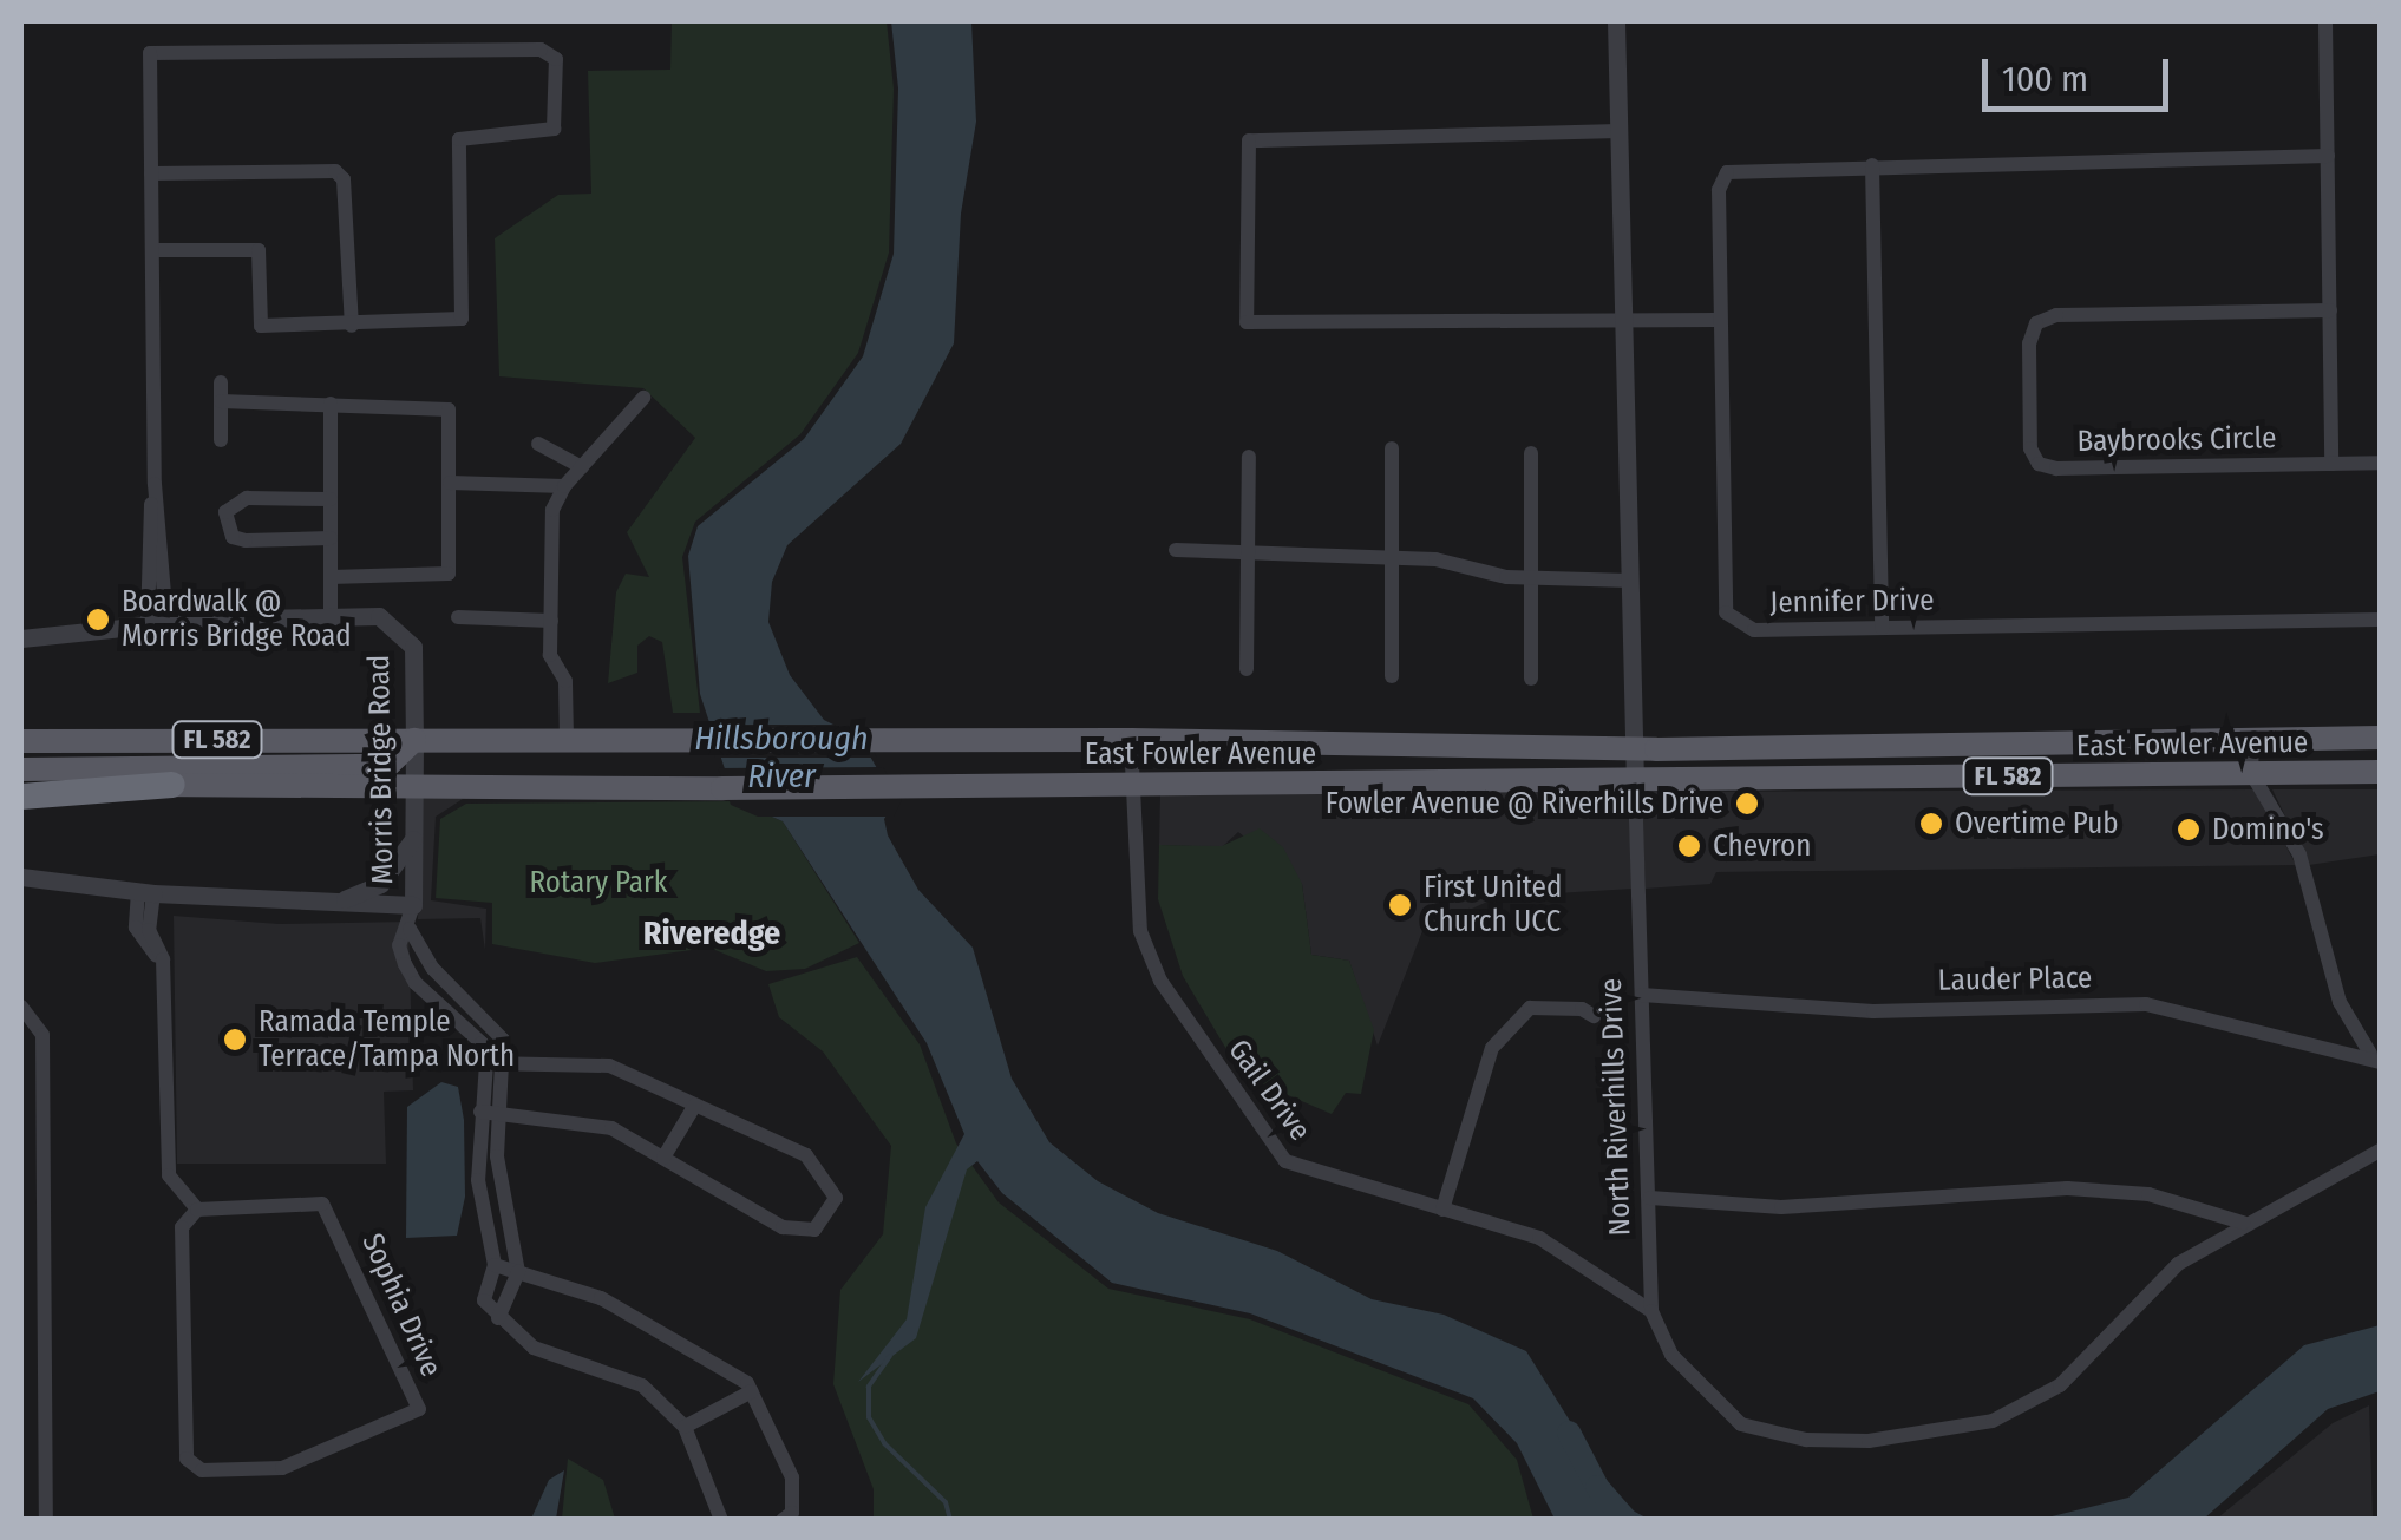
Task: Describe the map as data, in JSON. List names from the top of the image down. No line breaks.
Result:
{"streets":{"main road":["FL 582","East Fowler Avenue"],"street":["Baybrooks Circle","Jennifer Drive","Morris Bridge Road","Lauder Place","Gail Drive","North Riverhills Drive","Sophia Drive"]},"crossings":[["East Fowler Avenue","Morris Bridge Road"],["East Fowler Avenue","Gail Drive"],["East Fowler Avenue","North Riverhills Drive"],["Lauder Place","North Riverhills Drive"],["Gail Drive","North Riverhills Drive"]],"districts":["Riveredge"],"water":["Hillsborough River"],"parks":["Rotary Park"],"places":["Boardwalk @ Morris Bridge Road","Fowler Avenue @ Riverhills Drive","Overtime Pub","Domino's","Chevron","First United Church UCC","Ramada Temple Terrace/Tampa North"],"scale_bar":"100 m"}
